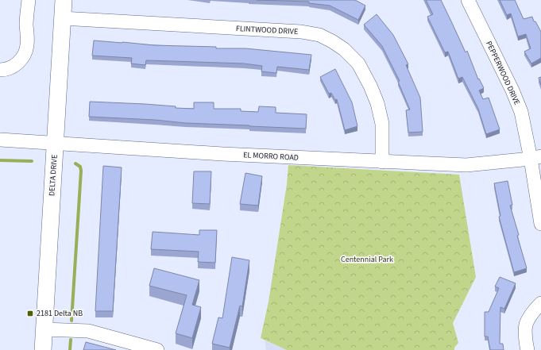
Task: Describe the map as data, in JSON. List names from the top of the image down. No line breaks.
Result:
{"streets":{"main road":["DELTA DRIVE"],"street":["FLINTWOOD DRIVE","PEPPERWOOD DRIVE","EL MORRO ROAD"]},"crossings":[["FLINTWOOD DRIVE","EL MORRO ROAD"],["FLINTWOOD DRIVE","DELTA DRIVE"],["PEPPERWOOD DRIVE","EL MORRO ROAD"],["EL MORRO ROAD","DELTA DRIVE"]],"parks":["Centennial Park"],"places":{"transit":["2181 Delta NB"]}}
